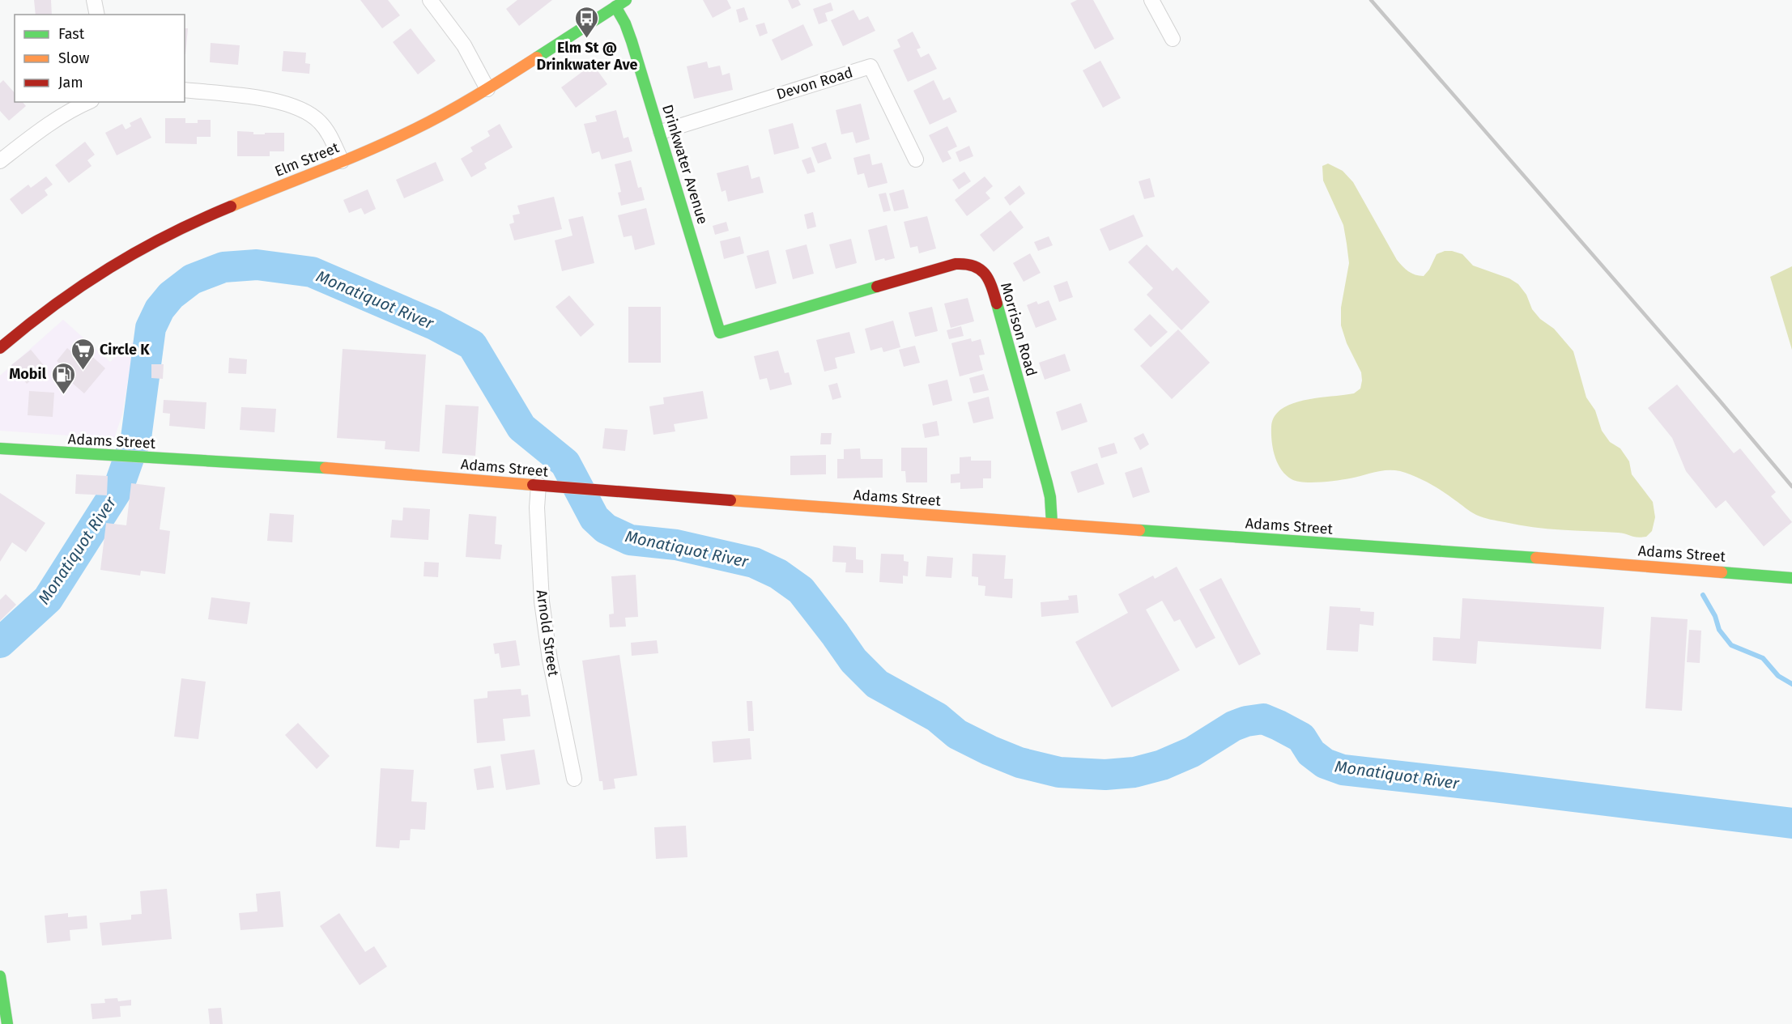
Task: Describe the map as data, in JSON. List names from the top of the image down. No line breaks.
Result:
{"streets":{"street":["Devon Road","Elm Street","Drinkwater Avenue","Morrison Road","Adams Street","Arnold Street"]},"crossings":[["Devon Road","Drinkwater Avenue"],["Elm Street","Drinkwater Avenue"],["Drinkwater Avenue","Morrison Road"],["Morrison Road","Adams Street"],["Adams Street","Arnold Street"]],"water":["Monatiquot River"],"places":{"bus stop":["Elm St @ Drinkwater Ave"],"supermarket":["Circle K"],"fuel station":["Mobil"]},"legend":["Fast","Slow","Jam"]}
